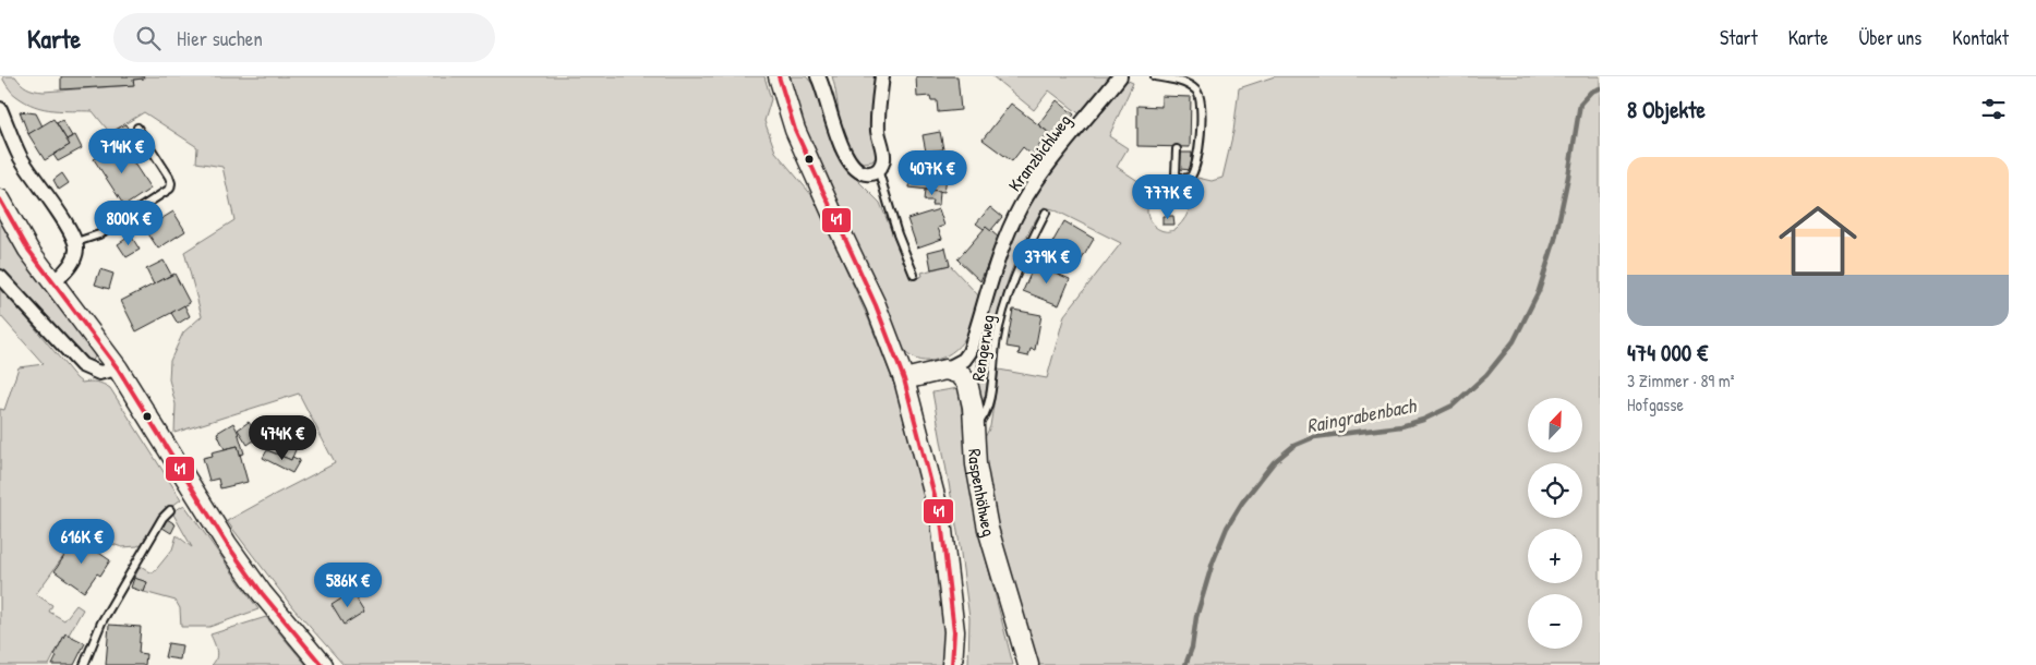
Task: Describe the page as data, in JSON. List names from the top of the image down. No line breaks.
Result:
{"streets":{"main road":["Raspenhöhweg"],"street":["Kranzbichlweg"],"lane":["Rengerweg"]},"crossings":[["Rengerweg","Raspenhöhweg"]],"water":["Raingrabenbach"],"lines":["transit line 41"],"north":"top right","page":{"header":"Karte","search":"Hier suchen","nav":["Start","Karte","Über uns","Kontakt"],"heading":"8 Objekte","price":["714K €","407K €","777K €","800K €","379K €","474K €","616K €","586K €"],"list":[{"name":"474 000 €","note":"3 Zimmer · 89 m² · Hofgasse"}],"map_buttons":["+","−"]}}
